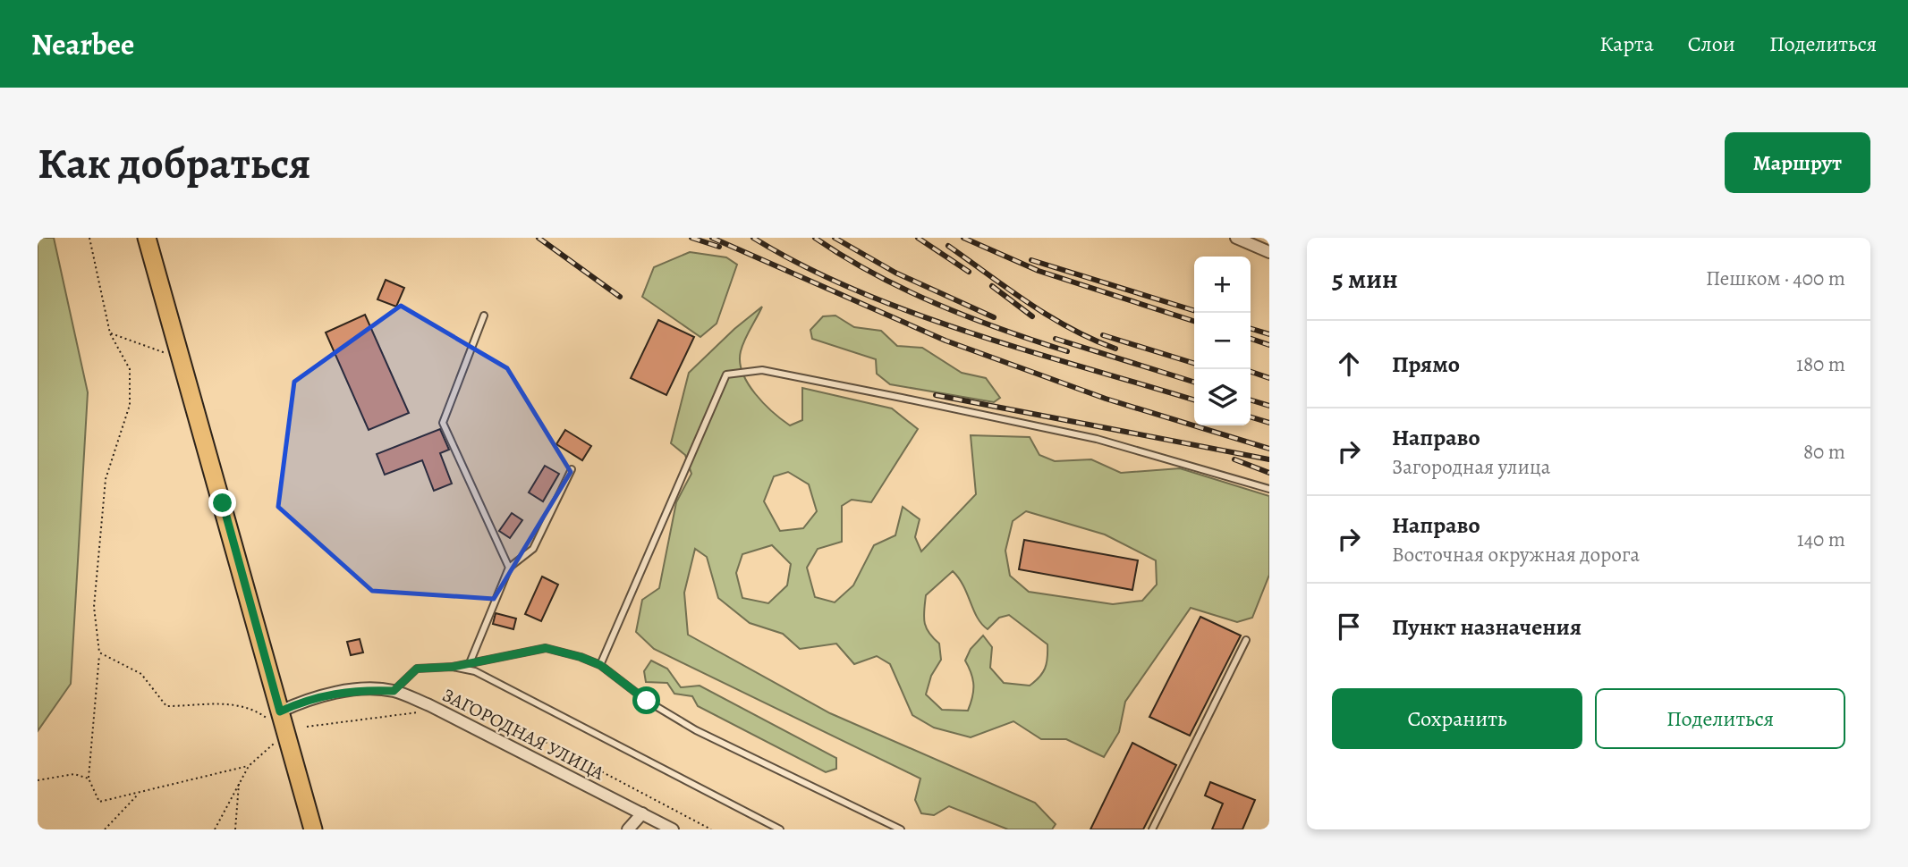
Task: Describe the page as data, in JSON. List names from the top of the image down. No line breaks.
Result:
{"streets":{"street":["ЗАГОРОДНАЯ УЛИЦА"]},"page":{"header":"Nearbee","nav":["Карта","Слои","Поделиться"],"buttons":["Маршрут",["Сохранить","Поделиться"]],"title":"Как добраться","heading":["5 мин","Пешком · 400 m"],"map_buttons":["+","−"],"list":[["Прямо","180 m"],["Направо","Загородная улица","80 m"],["Направо","Восточная окружная дорога","140 m"],"Пункт назначения"]}}
